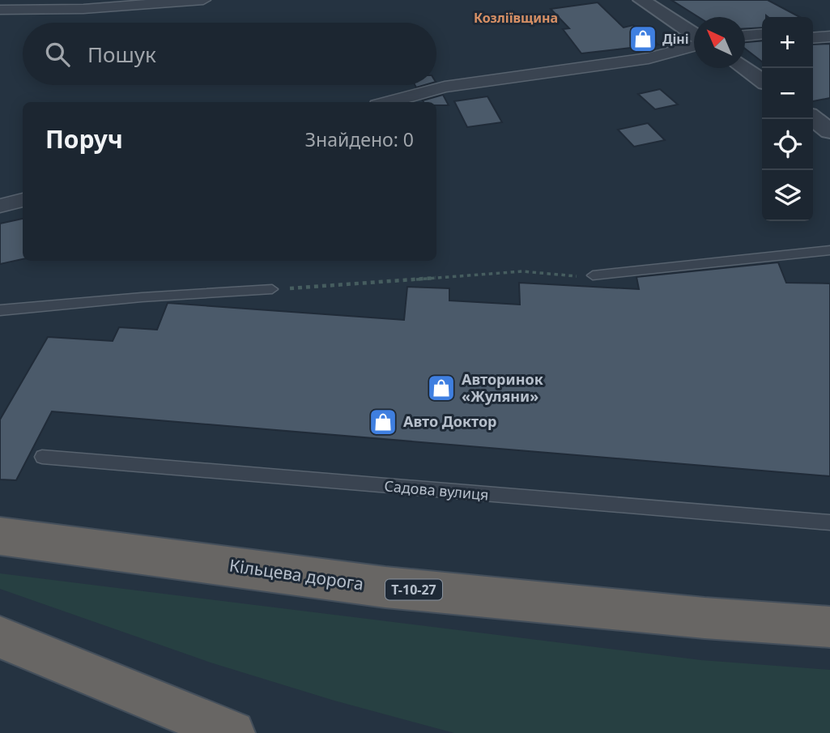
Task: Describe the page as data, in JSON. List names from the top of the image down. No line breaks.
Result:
{"streets":{"highway":["Кільцева дорога","Т-10-27"],"lane":["Садова вулиця"]},"districts":["Козліївщина"],"places":{"shop":["Діні","Авторинок «Жуляни»","Авто Доктор"]},"north":"top left","page":{"map_buttons":["+","−"],"search":"Пошук","heading":["Поруч","Знайдено: 0"]}}
